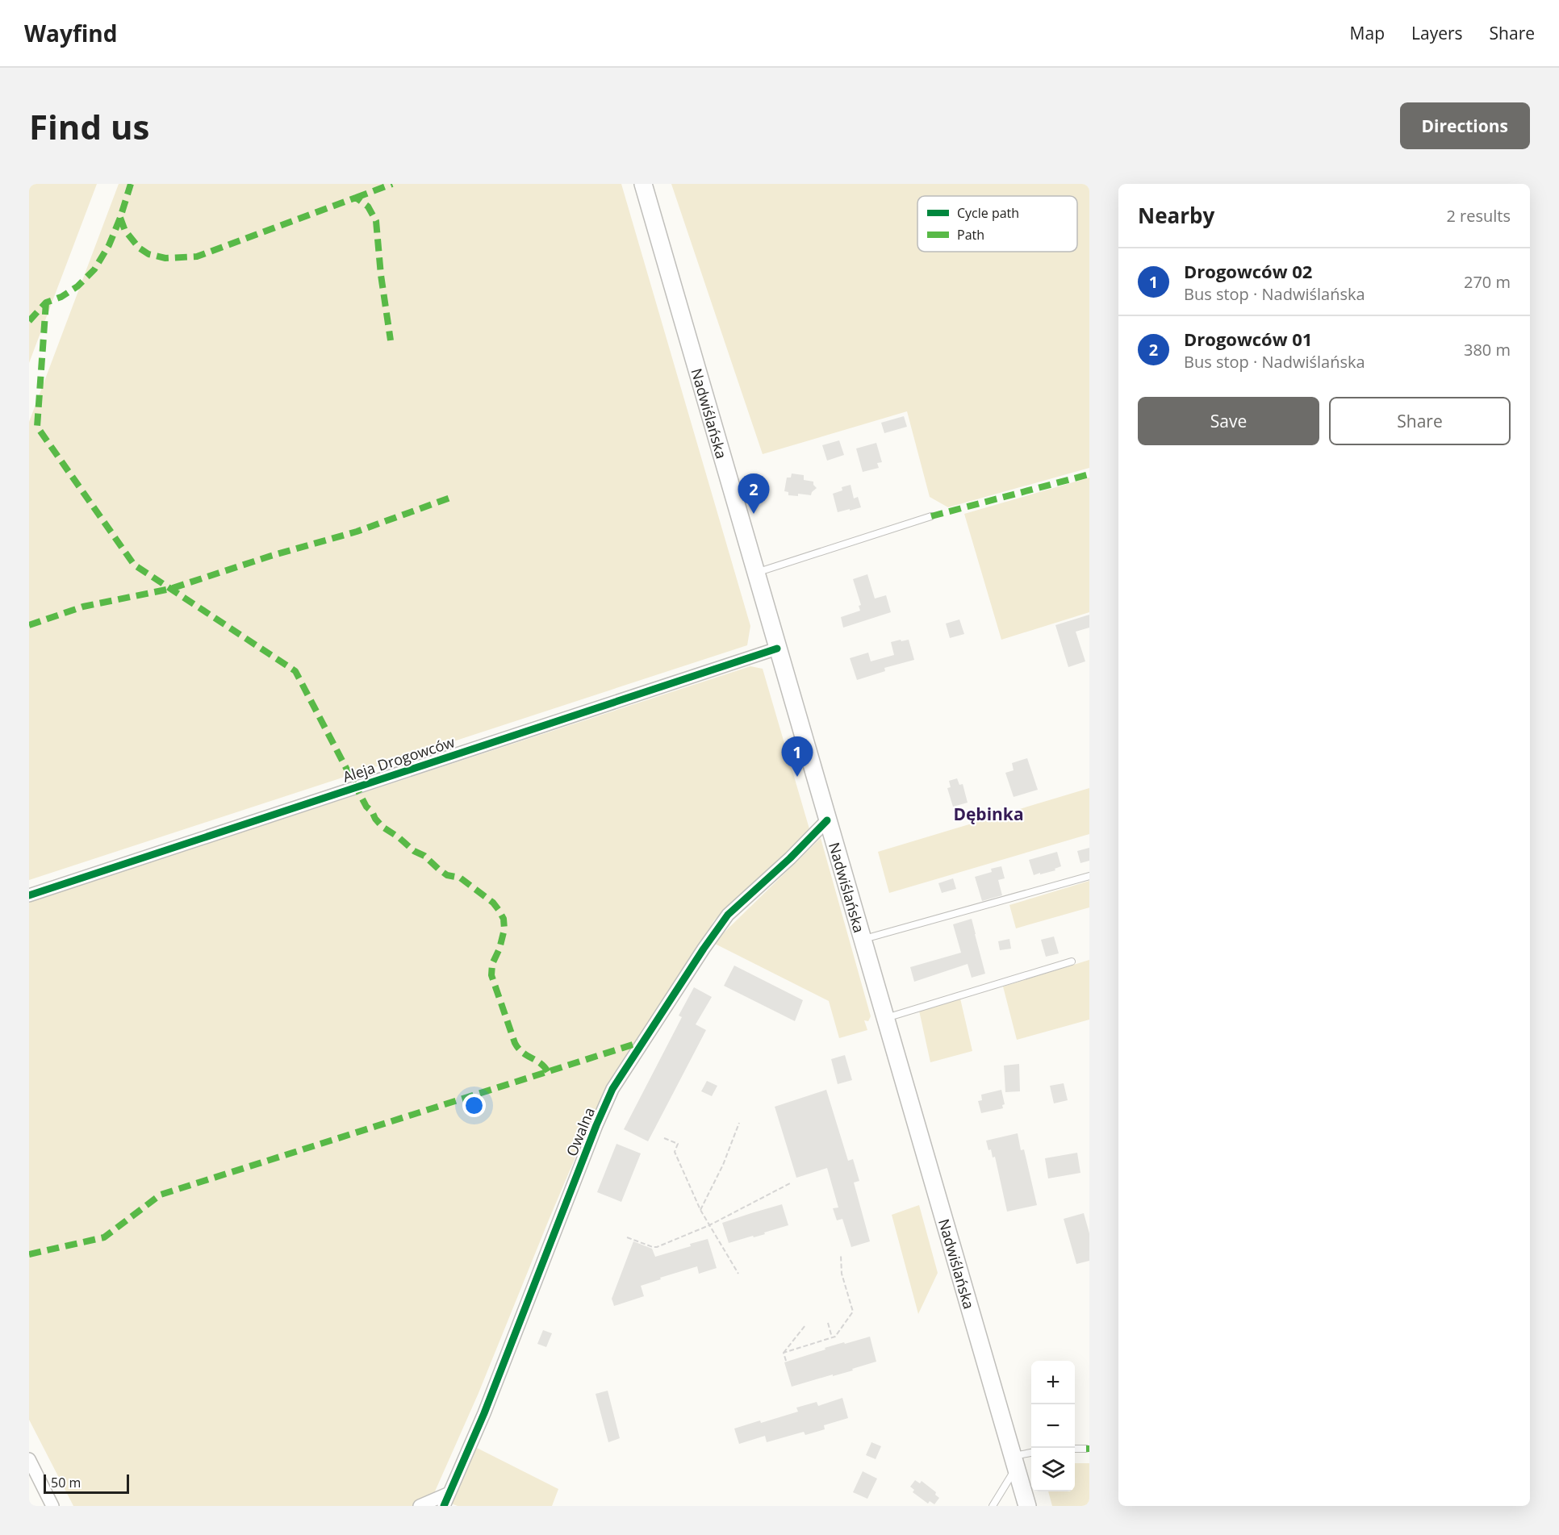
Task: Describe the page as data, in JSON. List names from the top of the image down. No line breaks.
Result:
{"streets":{"main road":["Nadwiślańska"],"street":["Aleja Drogowców","Owalna"]},"crossings":[["Nadwiślańska","Aleja Drogowców"],["Nadwiślańska","Owalna"]],"districts":["Dębinka"],"legend":["Cycle path","Path"],"scale_bar":"50 m","page":{"header":"Wayfind","nav":["Map","Layers","Share"],"buttons":["Directions",["Save","Share"]],"title":"Find us","heading":["Nearby","2 results"],"list":[{"mark":"1","name":"Drogowców 02","note":"Bus stop · Nadwiślańska","value":"270 m"},{"mark":"2","name":"Drogowców 01","note":"Bus stop · Nadwiślańska","value":"380 m"}],"pins":["2","1"],"map_buttons":["+","−"],"scale":"50 m"}}
